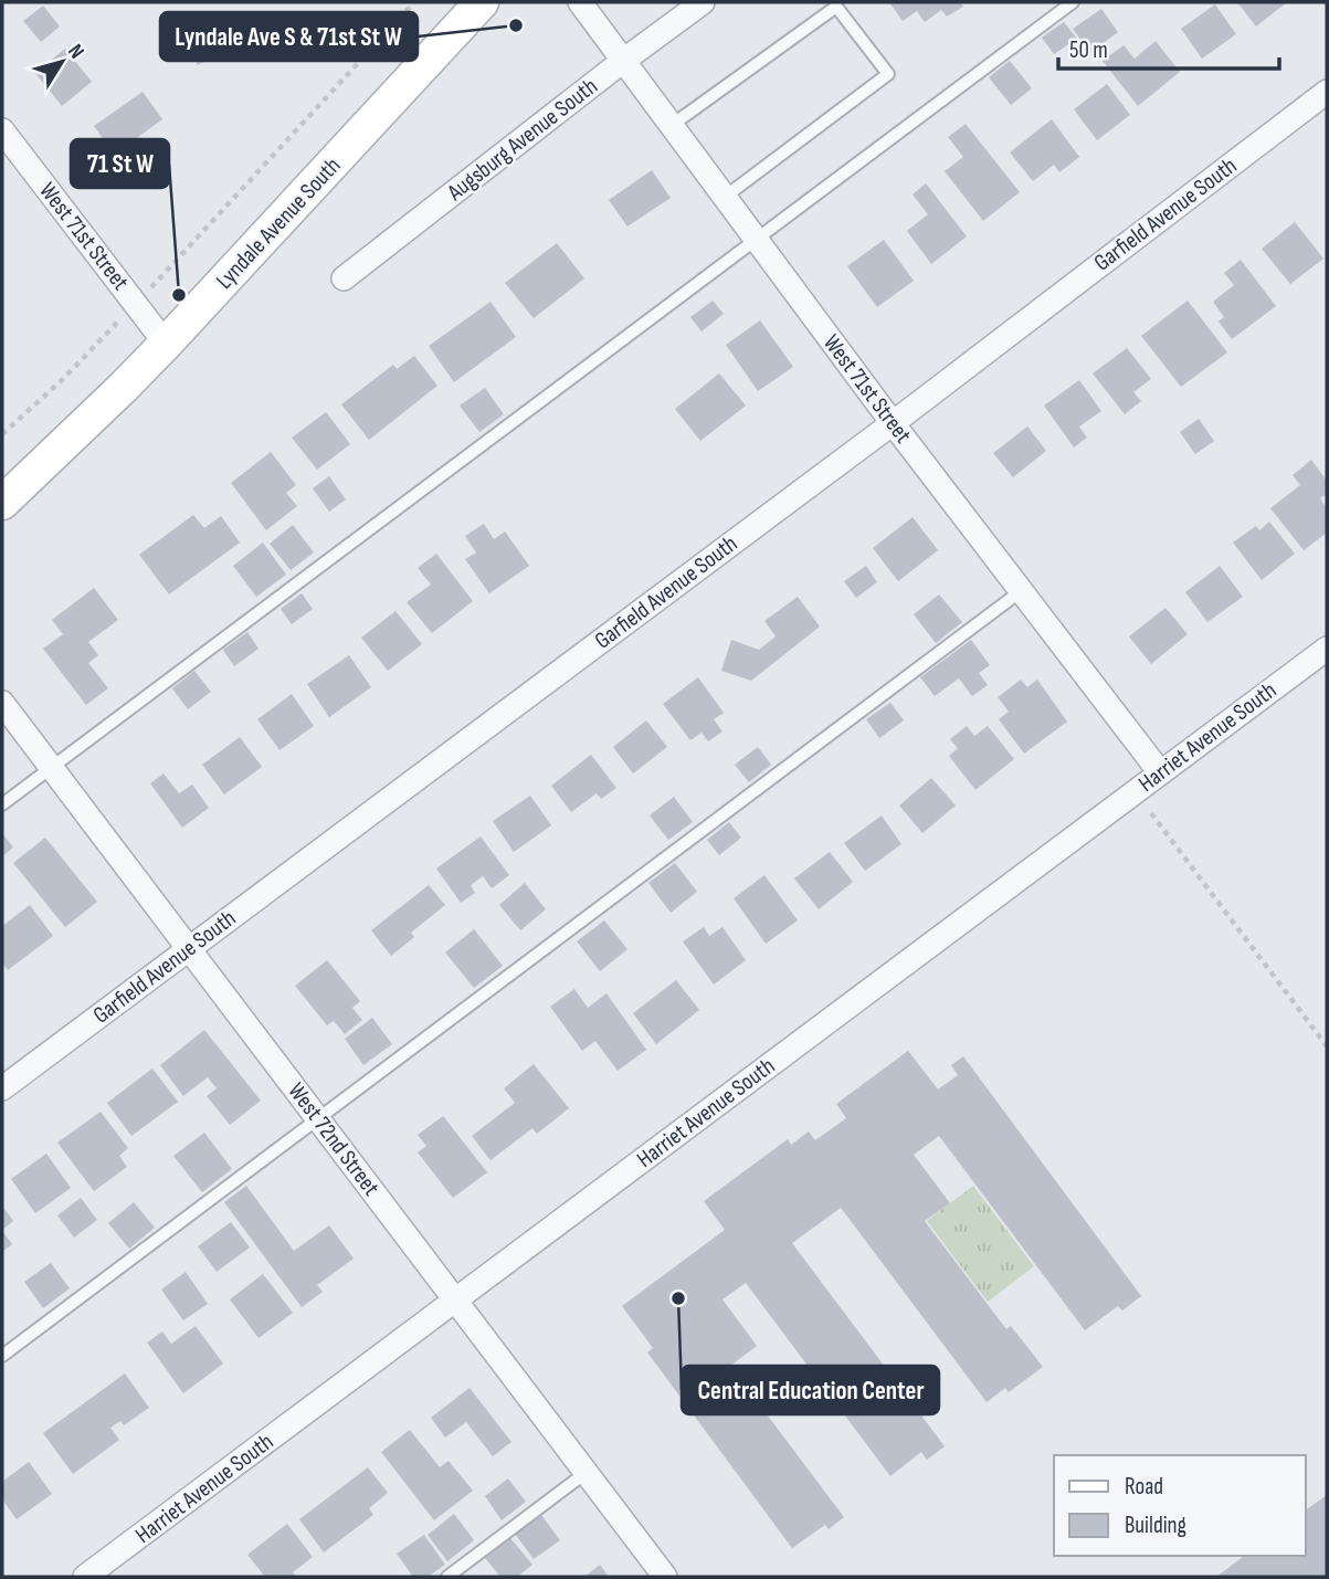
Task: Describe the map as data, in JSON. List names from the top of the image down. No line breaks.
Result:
{"streets":{"main road":["Lyndale Avenue South"],"street":["Augsburg Avenue South","Garfield Avenue South","West 71st Street","Harriet Avenue South","West 72nd Street"]},"crossings":[["Augsburg Avenue South","West 71st Street"],["Garfield Avenue South","West 71st Street"],["Garfield Avenue South","West 72nd Street"],["Lyndale Avenue South","West 71st Street"],["West 71st Street","Harriet Avenue South"],["Harriet Avenue South","West 72nd Street"]],"places":["Lyndale Ave S & 71st St W","71 St W","Central Education Center"],"legend":["Road","Building"],"scale_bar":"50 m","north":"top right"}
